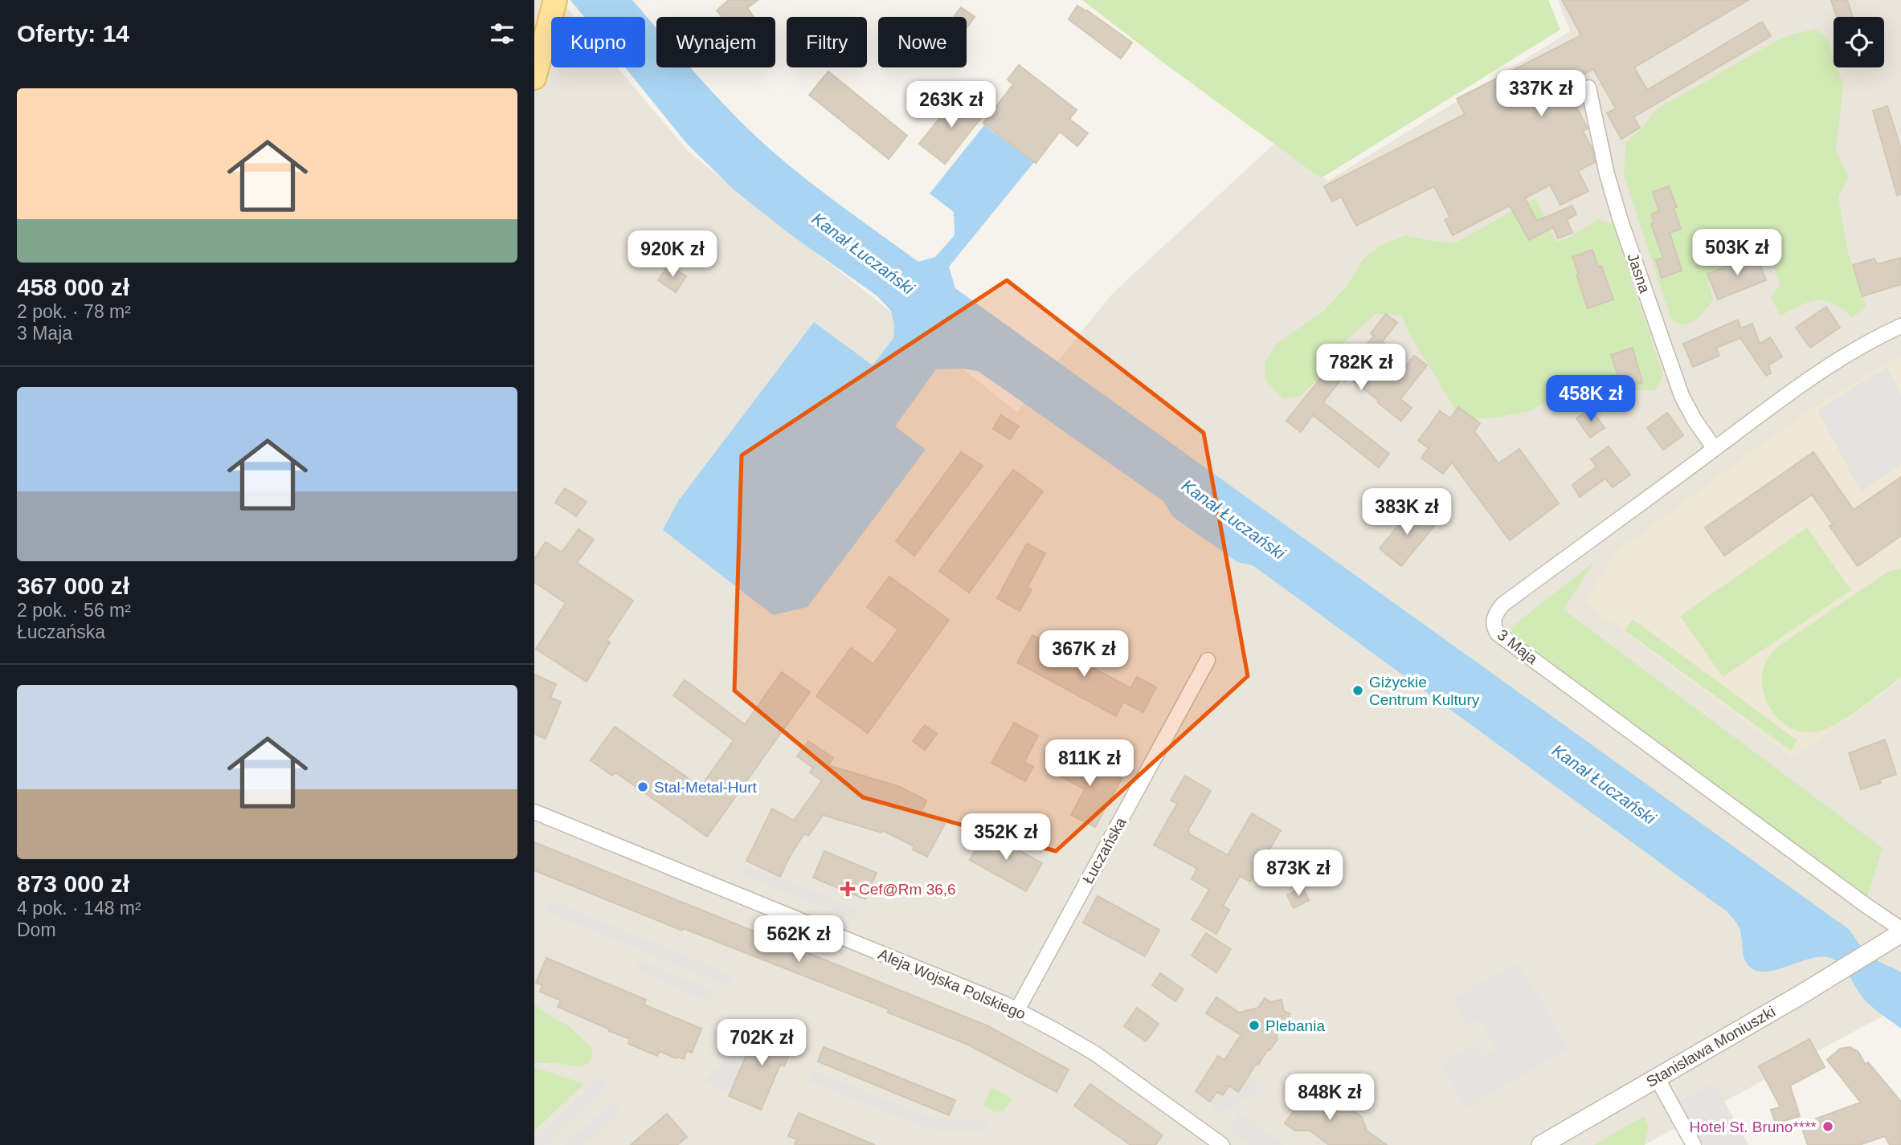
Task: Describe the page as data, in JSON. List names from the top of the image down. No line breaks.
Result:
{"streets":{"street":["Jasna","3 Maja","Łuczańska","Aleja Wojska Polskiego","Stanisława Moniuszki"]},"crossings":[["Jasna","3 Maja"],["3 Maja","Stanisława Moniuszki"],["Łuczańska","Aleja Wojska Polskiego"]],"water":["Kanał Łuczański"],"places":{"other":["Giżyckie Centrum Kultury","Stal-Metal-Hurt","Plebania","Hotel St. Bruno****"],"health":["Cef@Rm 36,6"]},"page":{"heading":"Oferty: 14","chip":["Kupno","Wynajem","Filtry","Nowe"],"list":[{"name":"458 000 zł","note":"2 pok. · 78 m² · 3 Maja"},{"name":"367 000 zł","note":"2 pok. · 56 m² · Łuczańska"},{"name":"873 000 zł","note":"4 pok. · 148 m² · Dom"}],"price":["337K zł","263K zł","503K zł","920K zł","782K zł","458K zł","383K zł","367K zł","811K zł","352K zł","873K zł","562K zł","702K zł","848K zł"]}}
